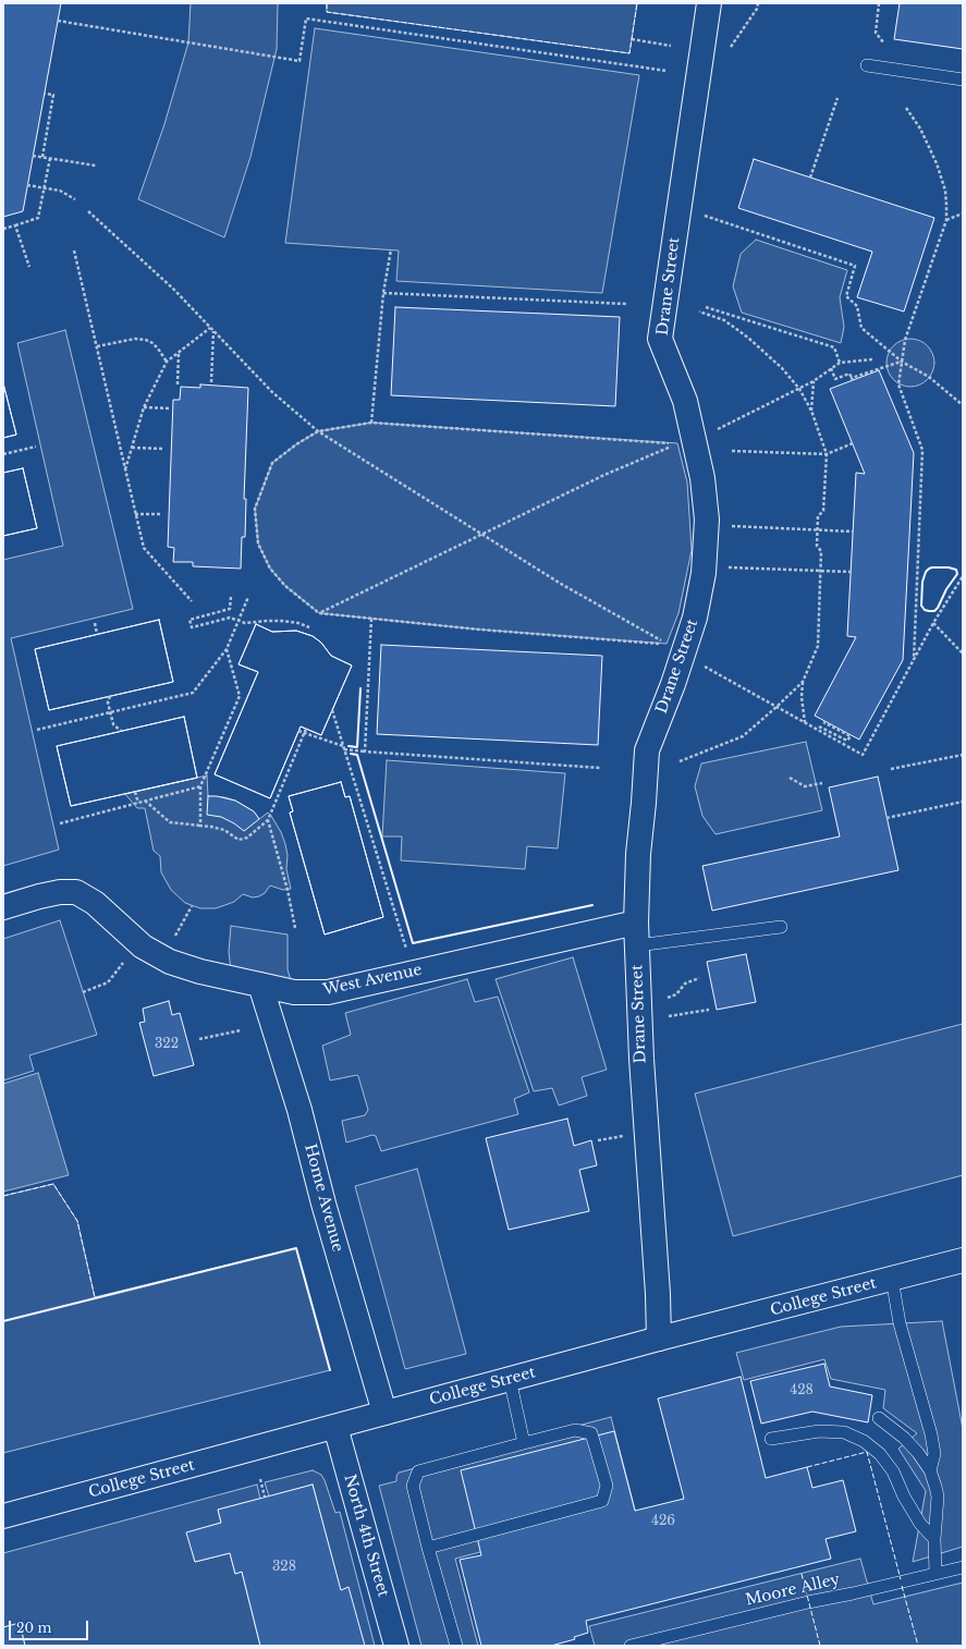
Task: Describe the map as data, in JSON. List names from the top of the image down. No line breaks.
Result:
{"streets":{"street":["Drane Street","West Avenue","Home Avenue","College Street","North 4th Street"],"lane":["Moore Alley"]},"crossings":[["Drane Street","West Avenue"],["Drane Street","College Street"],["West Avenue","Home Avenue"],["Home Avenue","College Street"],["College Street","North 4th Street"]],"house_numbers":["322","428","426","328"],"scale_bar":"20 m"}
